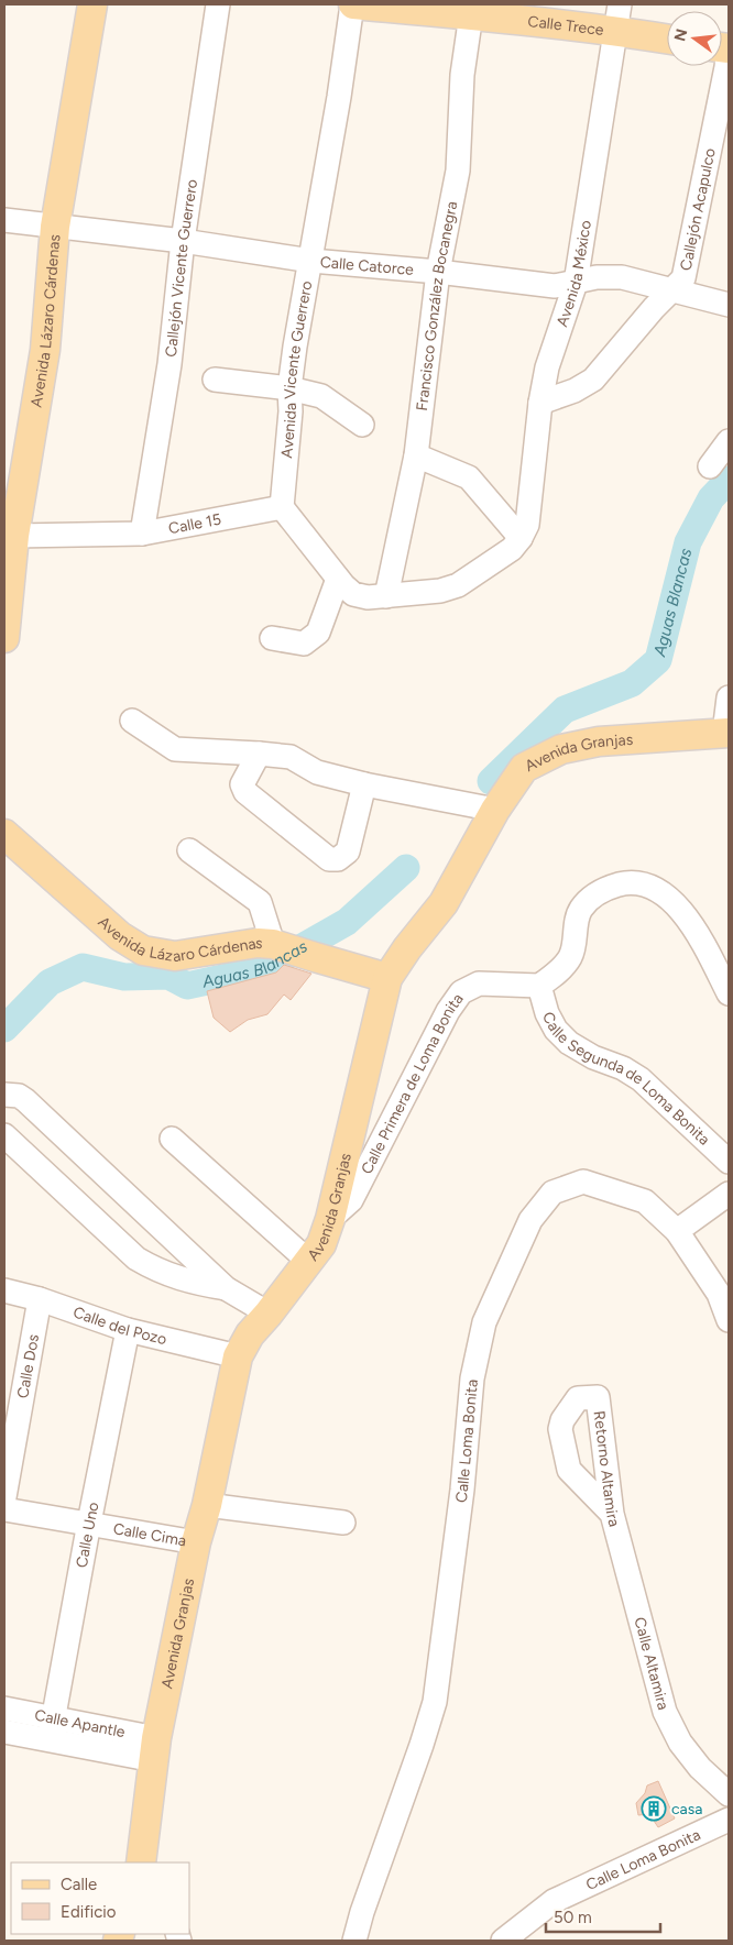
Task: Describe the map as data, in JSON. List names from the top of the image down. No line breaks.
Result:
{"streets":{"main road":["Calle Trece","Avenida Lázaro Cárdenas","Avenida Granjas"],"street":["Callejón Acapulco","Calle Catorce","Callejón Vicente Guerrero","Avenida México","Francisco González Bocanegra","Avenida Vicente Guerrero","Calle 15","Calle Segunda de Loma Bonita","Calle Primera de Loma Bonita","Calle del Pozo","Calle Dos","Calle Loma Bonita","Calle Cima","Calle Uno","Calle Altamira","Calle Apantle"]},"crossings":[["Calle Trece","Avenida México"],["Calle Trece","Francisco González Bocanegra"],["Calle Trece","Avenida Vicente Guerrero"],["Callejón Acapulco","Calle Catorce"],["Callejón Acapulco","Avenida México"],["Calle Catorce","Callejón Vicente Guerrero"],["Calle Catorce","Avenida México"],["Calle Catorce","Francisco González Bocanegra"],["Calle Catorce","Avenida Lázaro Cárdenas"],["Calle Catorce","Avenida Vicente Guerrero"],["Callejón Vicente Guerrero","Calle 15"],["Avenida Lázaro Cárdenas","Calle 15"],["Avenida Lázaro Cárdenas","Avenida Granjas"],["Avenida Vicente Guerrero","Calle 15"],["Avenida Granjas","Calle Primera de Loma Bonita"],["Avenida Granjas","Calle del Pozo"],["Avenida Granjas","Calle Cima"],["Avenida Granjas","Calle Apantle"],["Calle Segunda de Loma Bonita","Calle Primera de Loma Bonita"],["Calle del Pozo","Calle Dos"],["Calle del Pozo","Calle Uno"],["Calle Cima","Calle Uno"],["Calle Uno","Calle Apantle"]],"water":["Aguas Blancas"],"places":{"building":["casa"]},"legend":["Calle","Edificio"],"scale_bar":"50 m","north":"left"}
